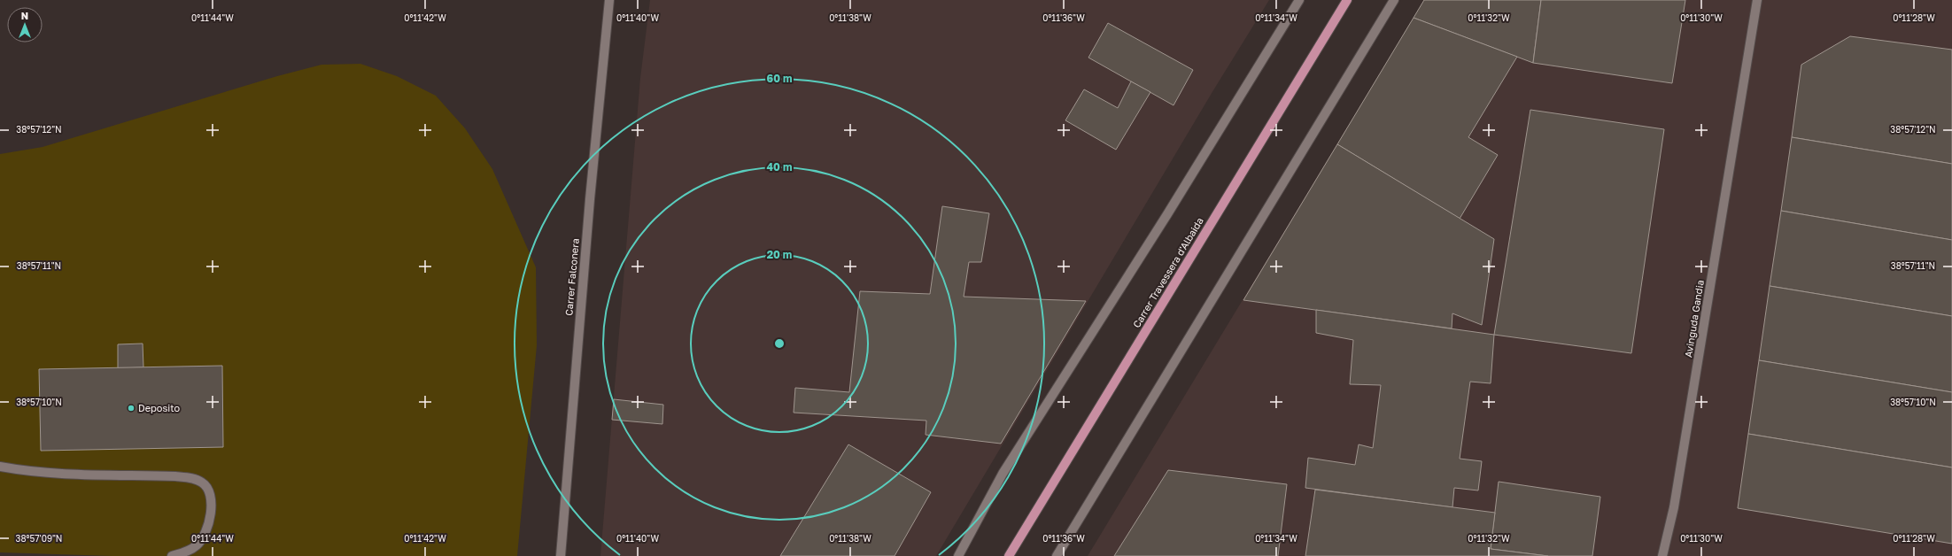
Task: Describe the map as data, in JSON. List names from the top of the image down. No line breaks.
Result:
{"streets":{"main road":["Carrer Travessera d'Albaida"],"street":["Carrer Falconera","Avinguda Gandia"]},"places":["Deposito"],"north":"top","coordinates":["0°11'44\"W","0°11'42\"W","0°11'40\"W","0°11'38\"W","0°11'36\"W","0°11'34\"W","0°11'32\"W","0°11'30\"W","0°11'28\"W","38°57'12\"N","38°57'11\"N","38°57'10\"N","38°57'09\"N"],"rings":["60 m","40 m","20 m"]}
